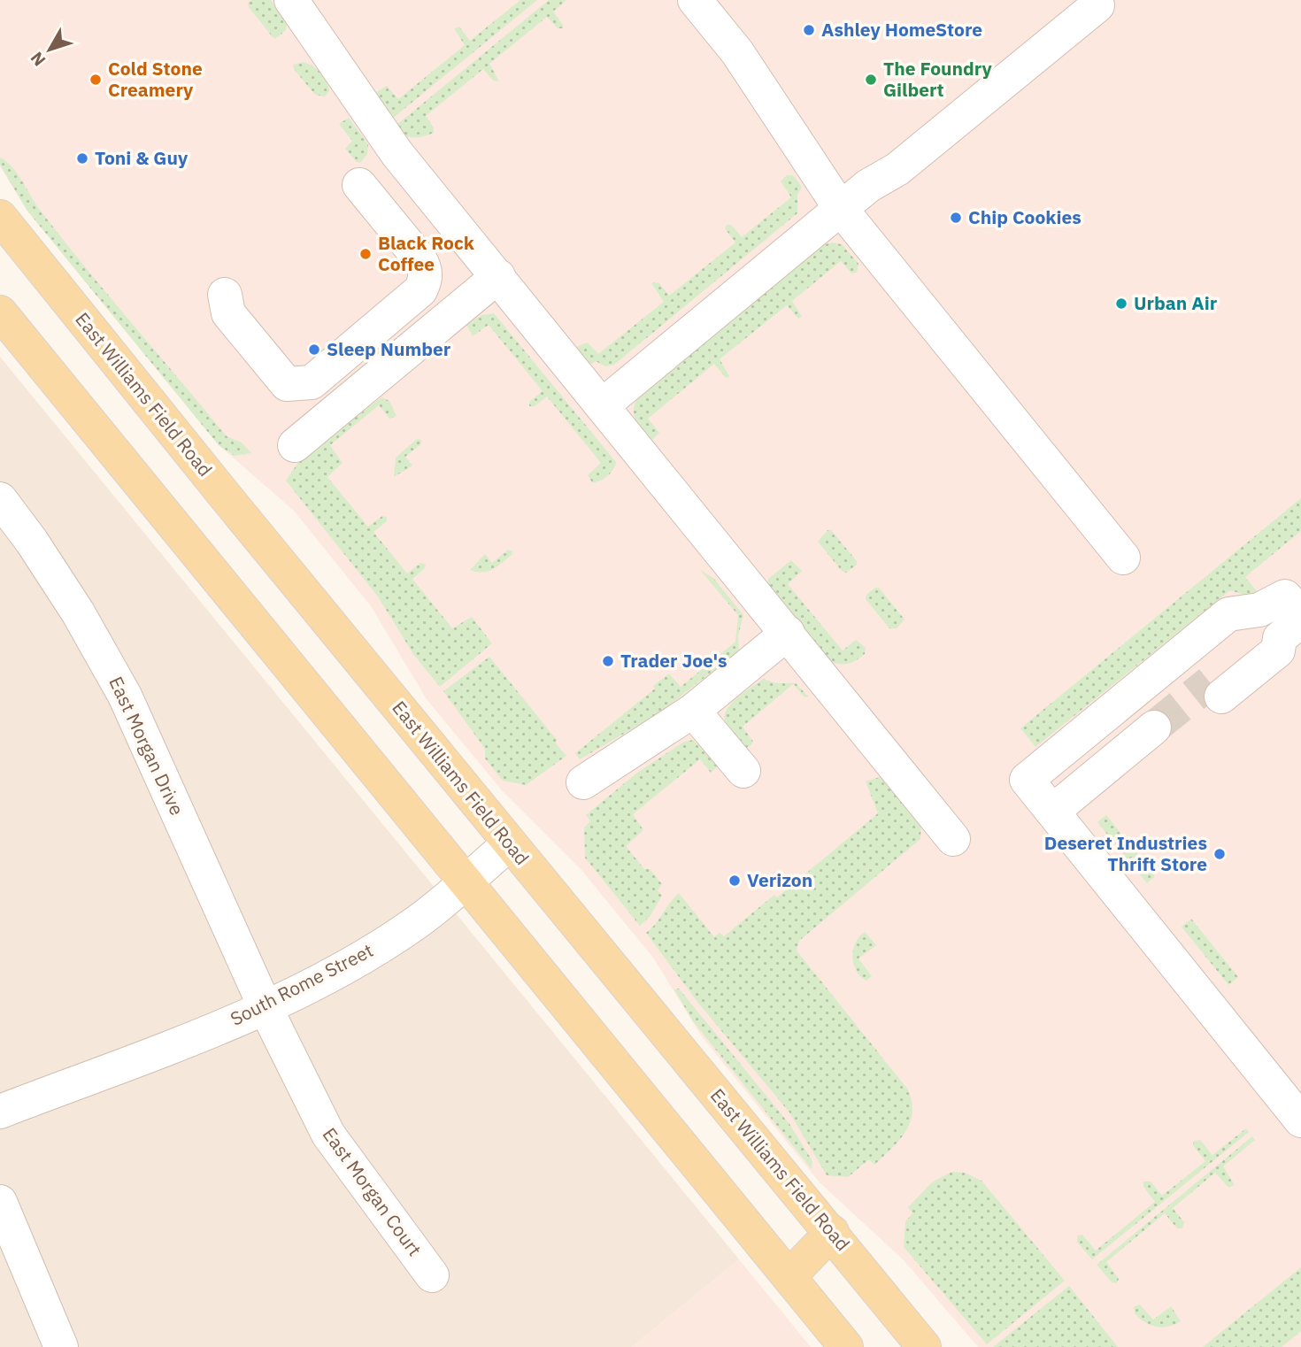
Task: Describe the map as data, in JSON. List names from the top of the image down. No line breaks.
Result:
{"streets":{"main road":["East Williams Field Road"],"street":["East Morgan Drive","South Rome Street","East Morgan Court"]},"crossings":[["East Williams Field Road","South Rome Street"],["East Morgan Drive","South Rome Street"],["East Morgan Drive","East Morgan Court"],["South Rome Street","East Morgan Court"]],"places":["Ashley HomeStore","Cold Stone Creamery","The Foundry Gilbert","Toni & Guy","Chip Cookies","Black Rock Coffee","Urban Air","Sleep Number","Trader Joe's","Deseret Industries Thrift Store","Verizon"],"north":"bottom left"}
